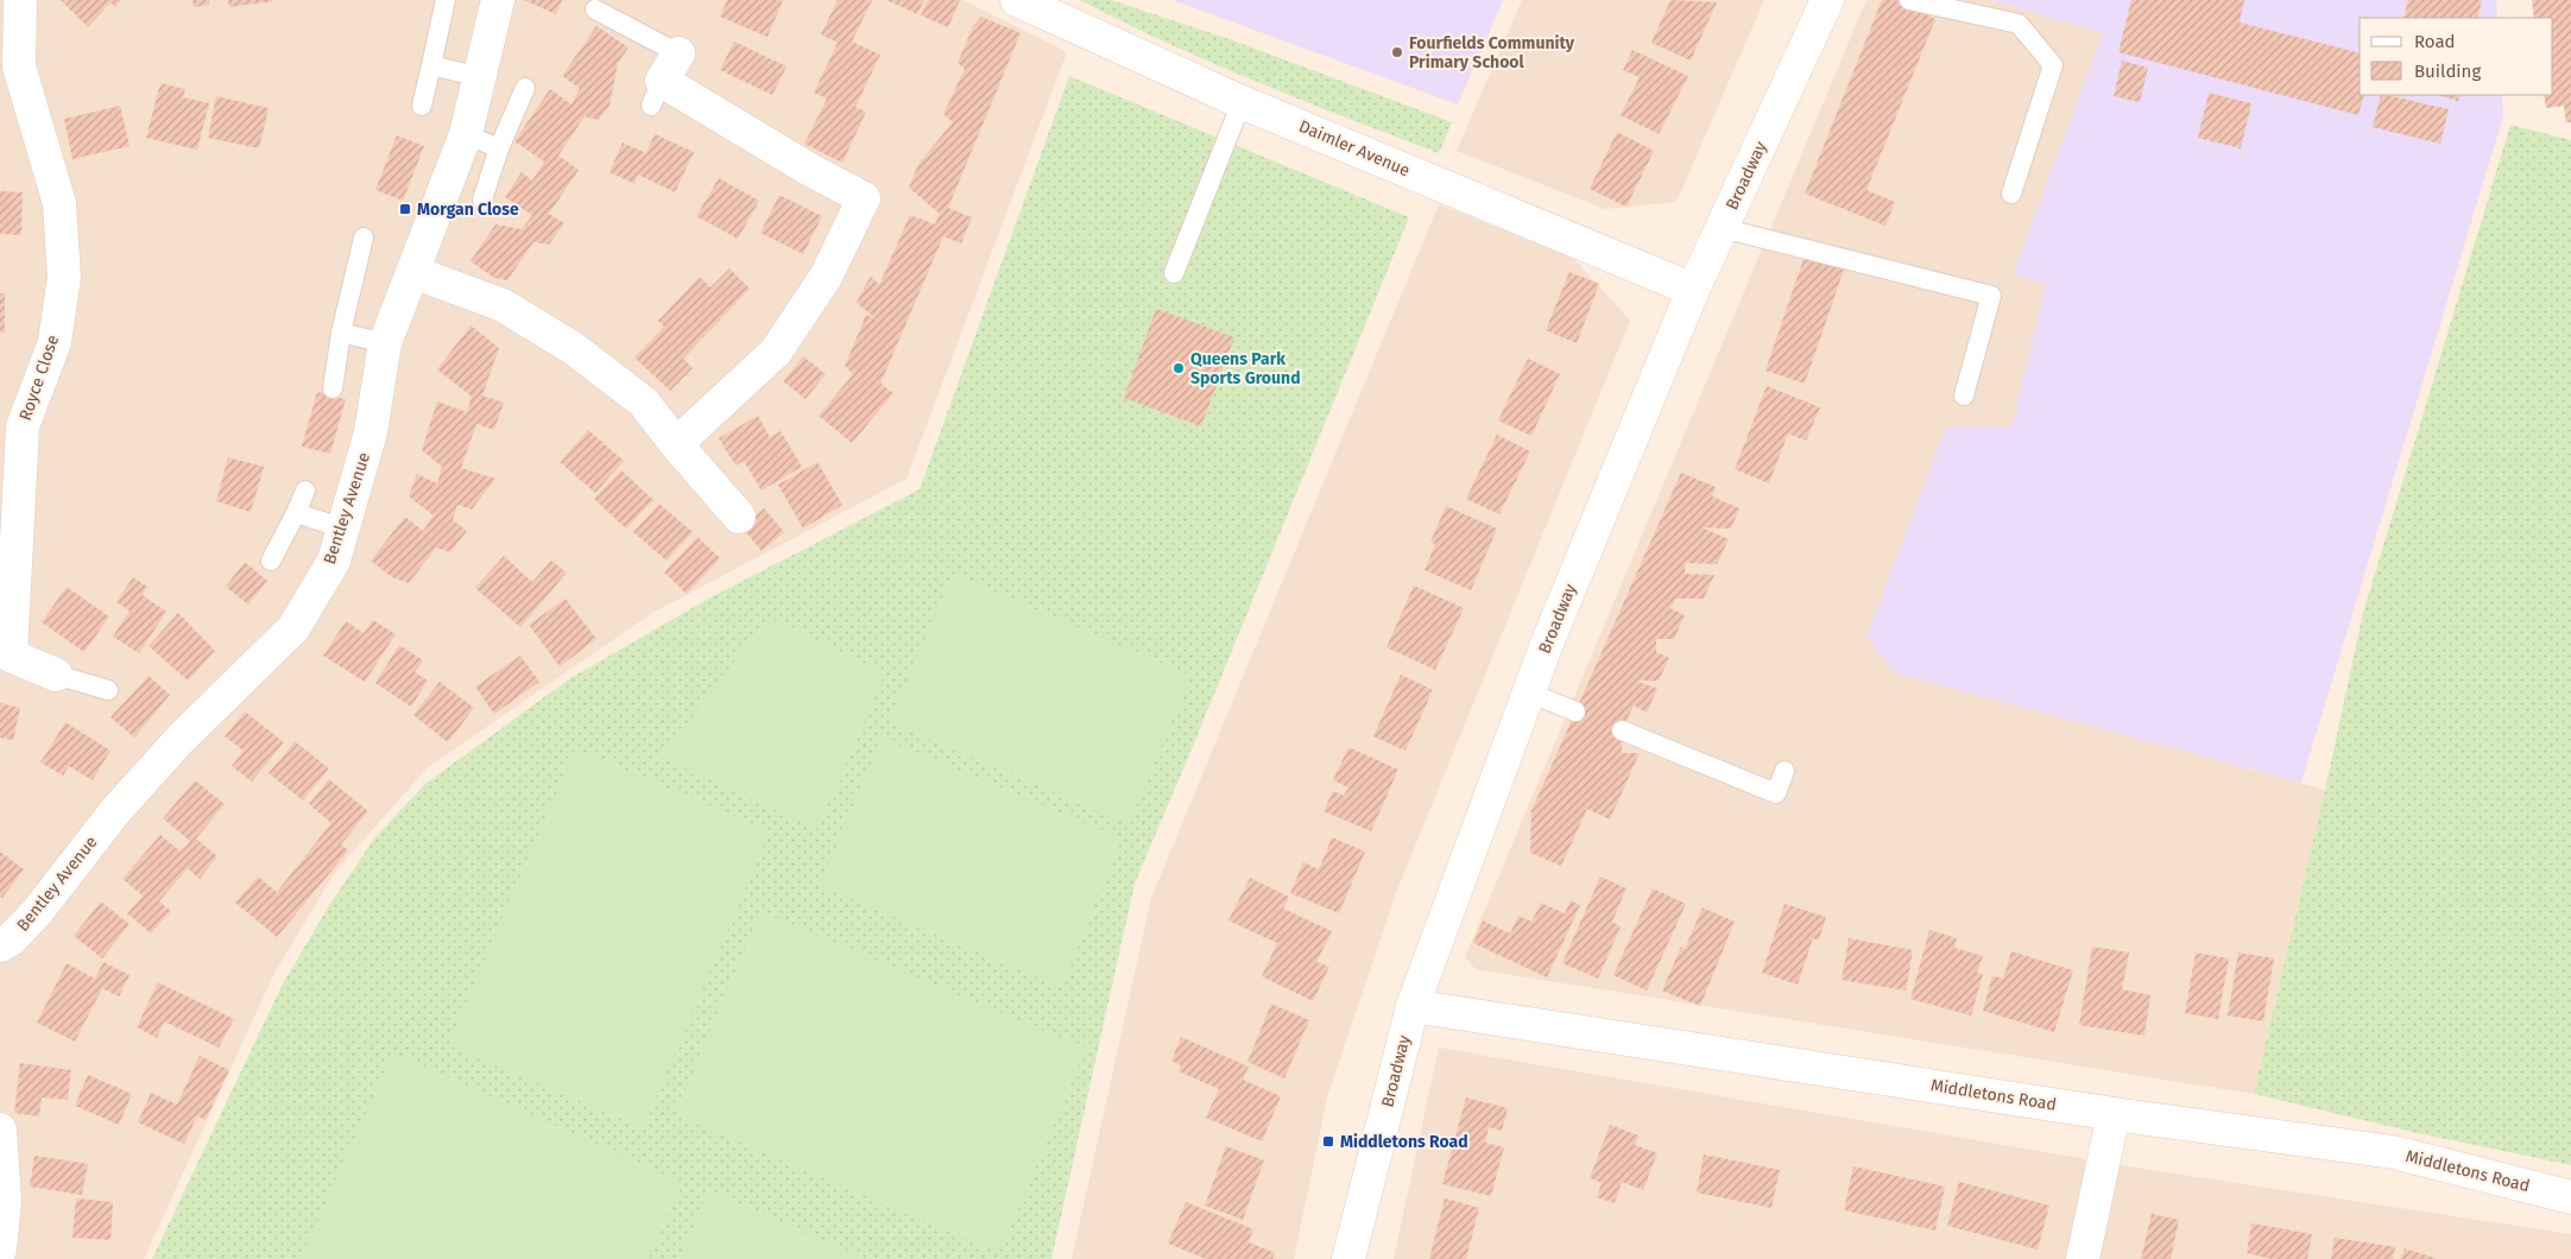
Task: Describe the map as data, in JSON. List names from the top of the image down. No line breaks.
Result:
{"streets":{"street":["Daimler Avenue","Broadway","Royce Close","Bentley Avenue","Middletons Road"]},"crossings":[["Daimler Avenue","Broadway"],["Broadway","Middletons Road"]],"places":{"other":["Fourfields Community Primary School","Queens Park Sports Ground"],"transit":["Morgan Close","Middletons Road"]},"legend":["Road","Building"]}
